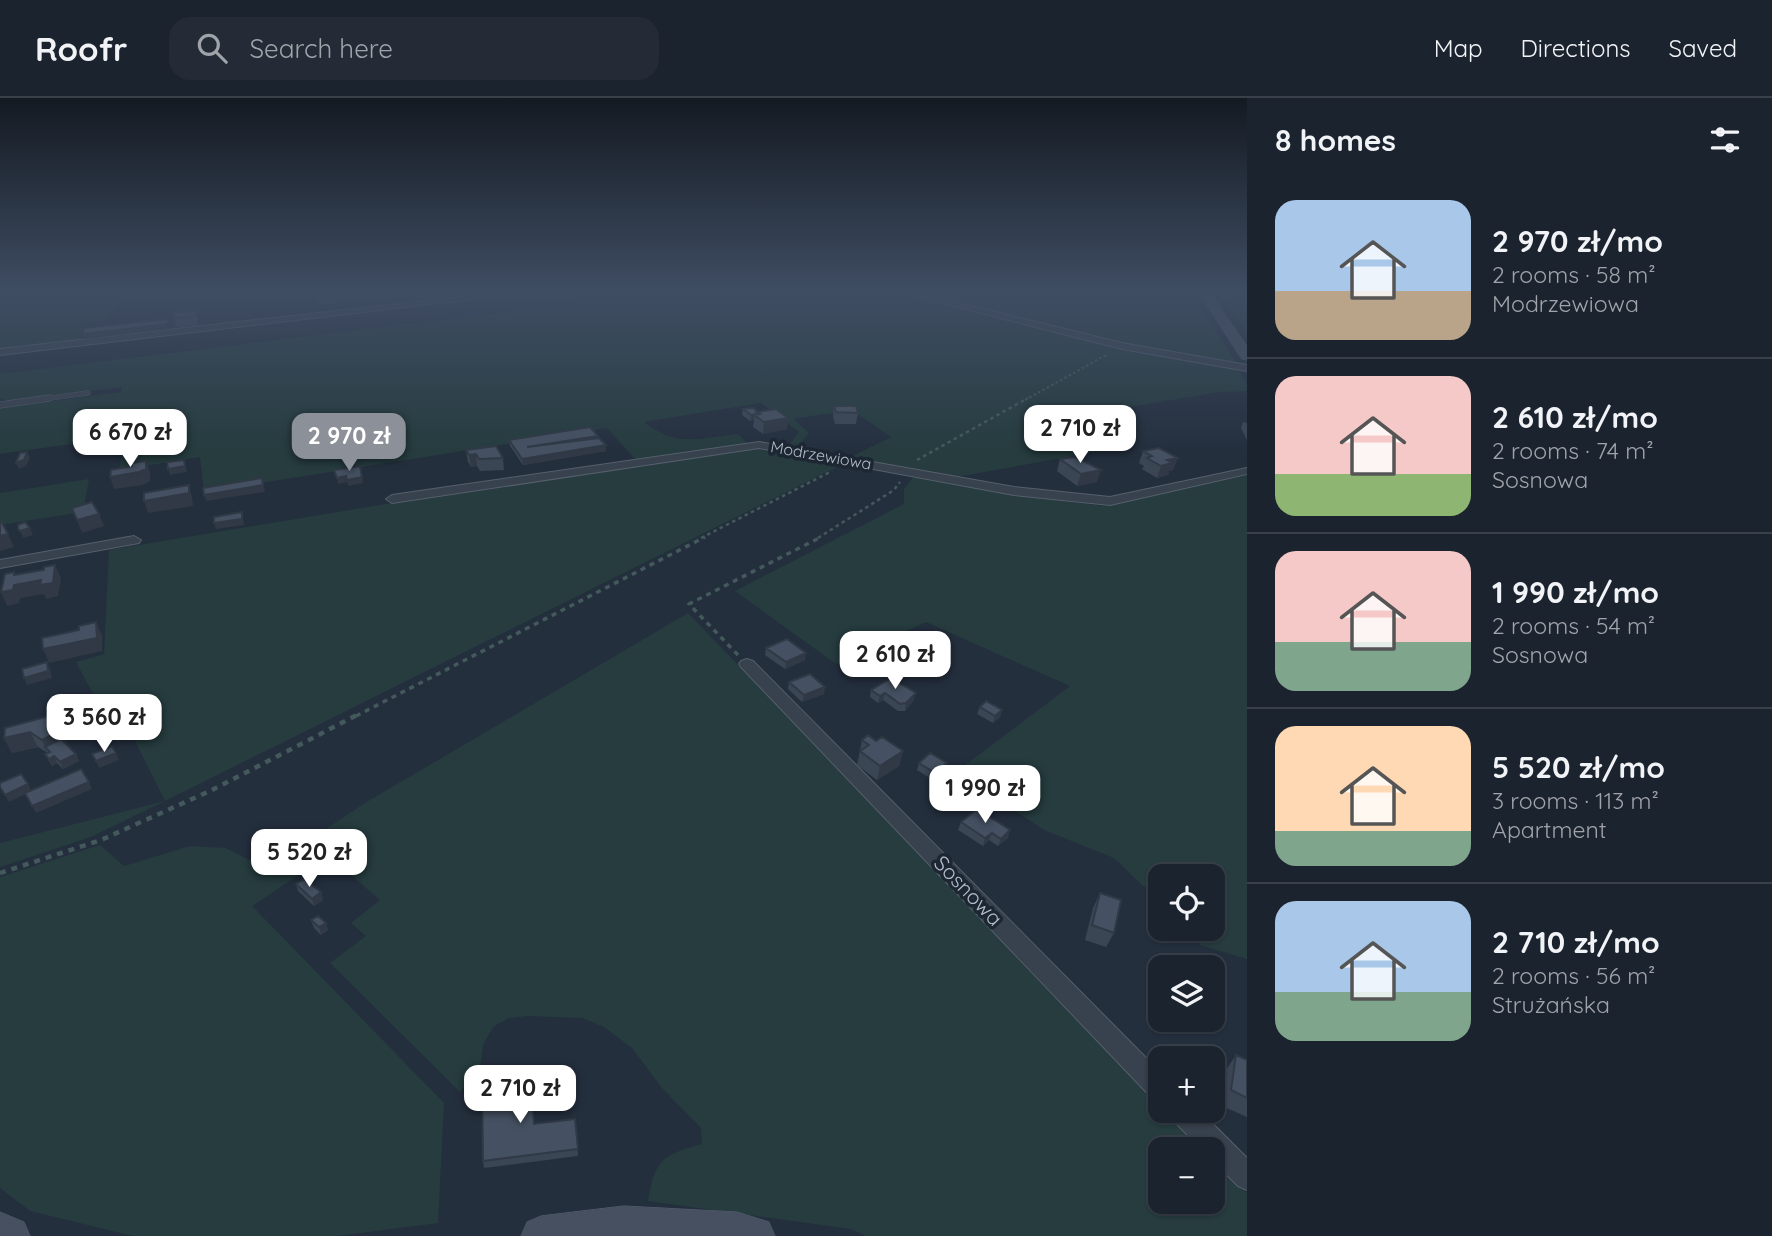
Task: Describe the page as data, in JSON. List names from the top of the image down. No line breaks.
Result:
{"streets":{"street":["Modrzewiowa","Sosnowa"]},"page":{"header":"Roofr","search":"Search here","nav":["Map","Directions","Saved"],"heading":"8 homes","list":[{"name":"2 970 zł/mo","note":"2 rooms · 58 m² · Modrzewiowa"},{"name":"2 610 zł/mo","note":"2 rooms · 74 m² · Sosnowa"},{"name":"1 990 zł/mo","note":"2 rooms · 54 m² · Sosnowa"},{"name":"5 520 zł/mo","note":"3 rooms · 113 m² · Apartment"},{"name":"2 710 zł/mo","note":"2 rooms · 56 m² · Strużańska"}],"price":["2 710 zł","6 670 zł","2 970 zł","2 610 zł","3 560 zł","1 990 zł","5 520 zł","2 710 zł"],"map_buttons":["+","−"]}}
